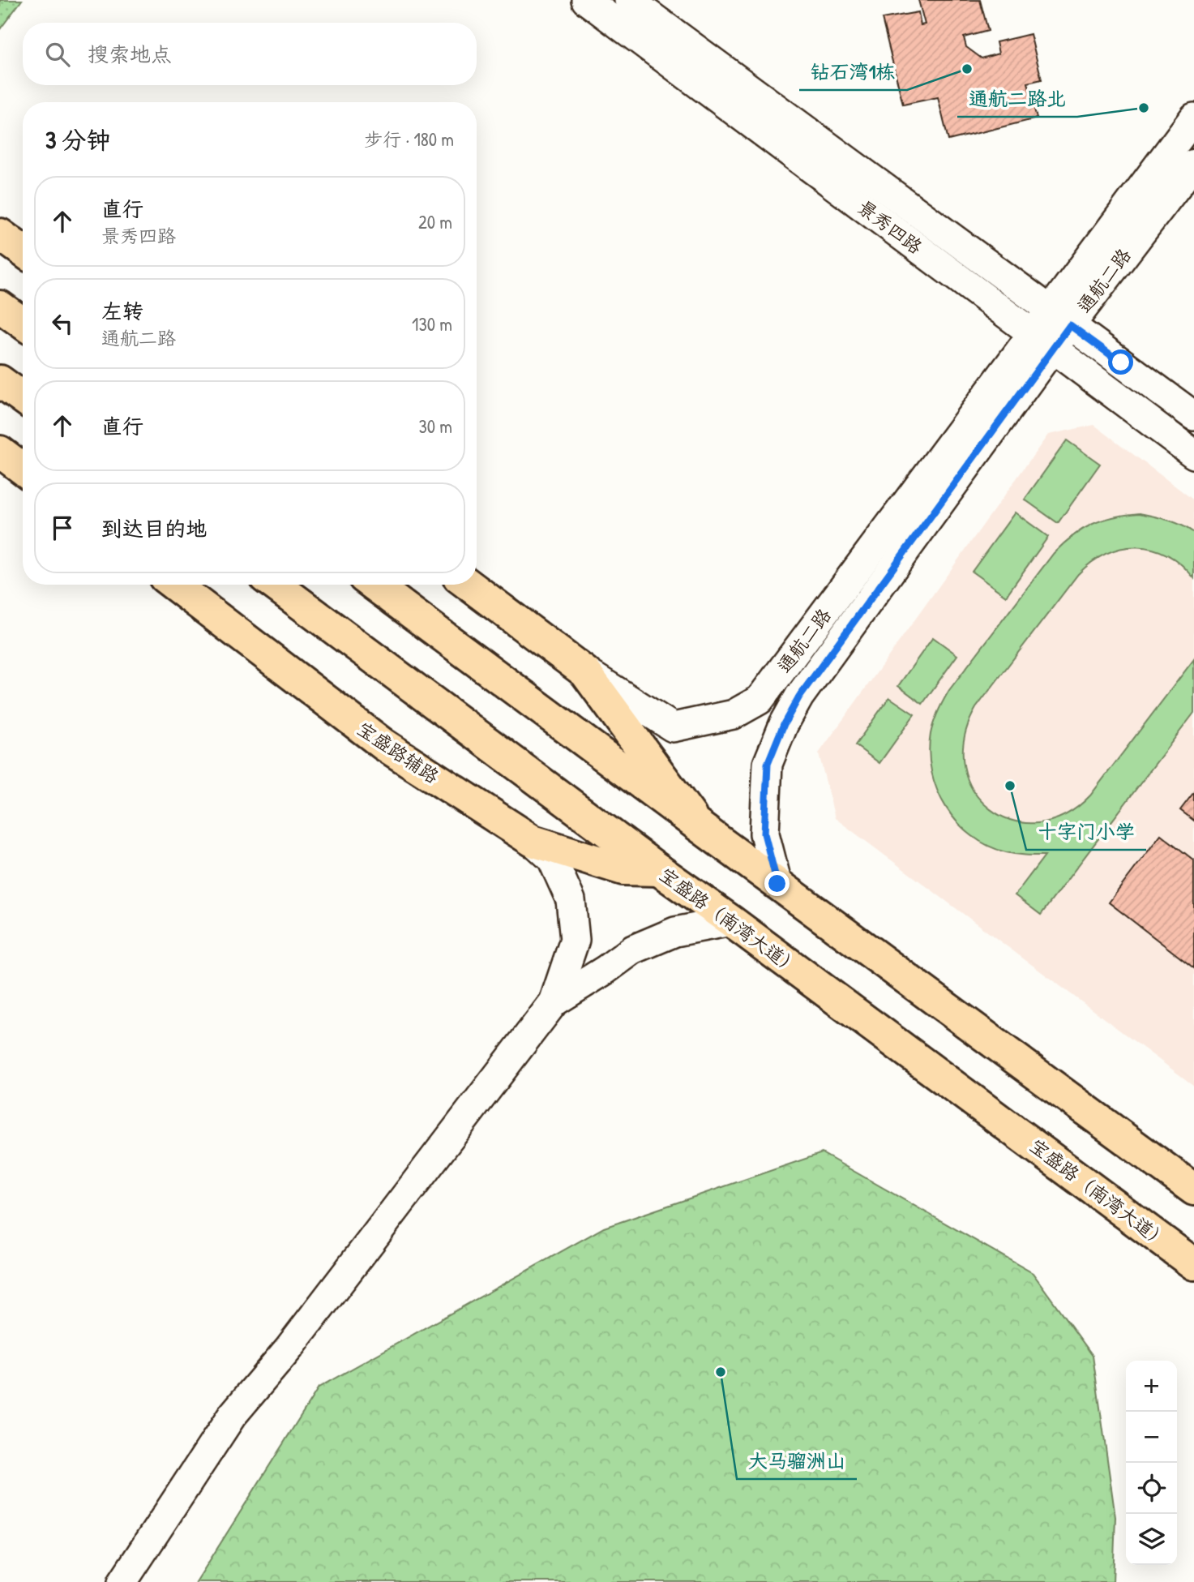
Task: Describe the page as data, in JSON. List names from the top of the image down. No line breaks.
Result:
{"streets":{"main road":["宝盛路辅路","宝盛路（南湾大道）"],"street":["景秀四路","通航二路"]},"crossings":[["景秀四路","通航二路"],["宝盛路辅路","宝盛路（南湾大道）"]],"places":["钻石湾1栋","通航二路北","十字门小学","大马骝洲山"],"page":{"search":"搜索地点","heading":["3 分钟","步行 · 180 m"],"list":[["直行","景秀四路","20 m"],["左转","通航二路","130 m"],["直行","30 m"],"到达目的地"],"map_buttons":["+","−"]}}
